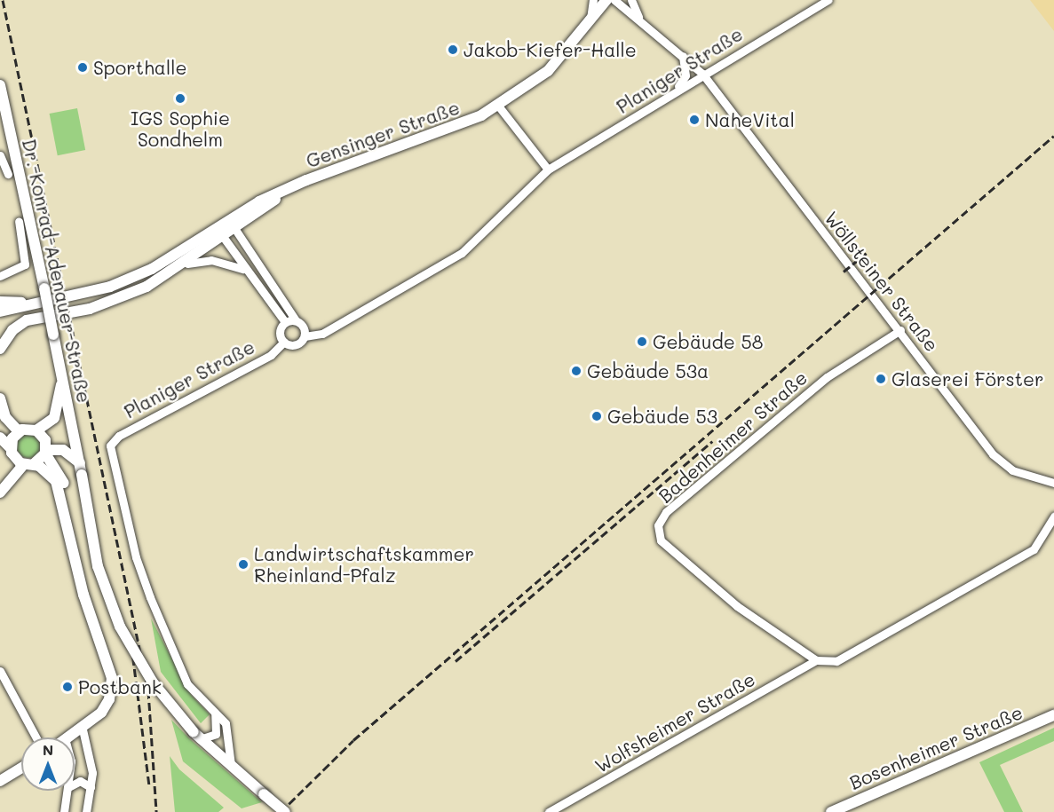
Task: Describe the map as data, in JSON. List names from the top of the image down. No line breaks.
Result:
{"streets":{"street":["Planiger Straße","Gensinger Straße","Dr.-Konrad-Adenauer-Straße","Wöllsteiner Straße","Badenheimer Straße","Wolfsheimer Straße","Bosenheimer Straße"]},"crossings":[["Planiger Straße","Wöllsteiner Straße"],["Wöllsteiner Straße","Badenheimer Straße"],["Badenheimer Straße","Wolfsheimer Straße"]],"places":["Jakob-Kiefer-Halle","Sporthalle","IGS Sophie Sondhelm","NaheVital","Gebäude 58","Gebäude 53a","Glaserei Förster","Gebäude 53","Landwirtschaftskammer Rheinland-Pfalz","Postbank"],"north":"top"}
